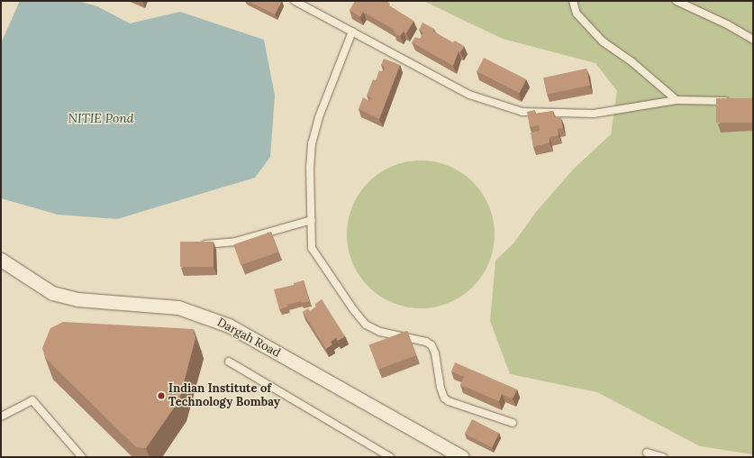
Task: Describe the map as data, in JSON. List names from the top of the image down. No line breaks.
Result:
{"streets":{"street":["Dargah Road"]},"water":["NITIE Pond"],"places":["Indian Institute of Technology Bombay"]}
